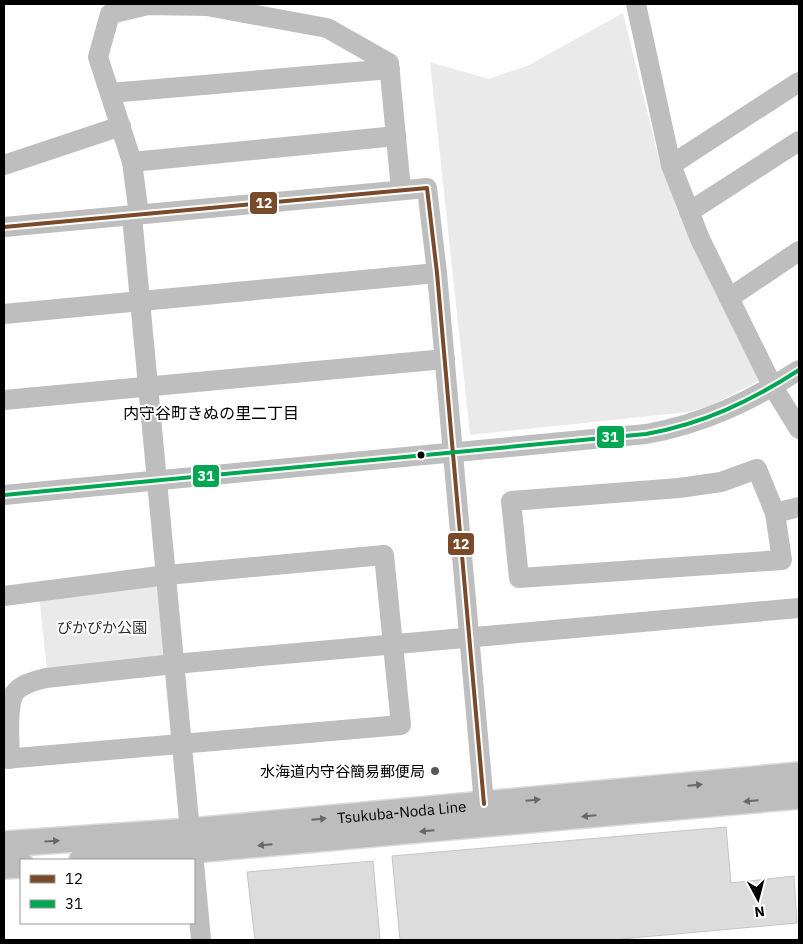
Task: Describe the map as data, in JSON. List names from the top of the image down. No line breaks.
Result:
{"streets":{"main road":["Tsukuba-Noda Line"]},"districts":["内守谷町きぬの里二丁目"],"parks":["ぴかぴか公園"],"places":["水海道内守谷簡易郵便局"],"lines":["transit line 12","transit line 31"],"legend":["12","31"],"north":"bottom"}
